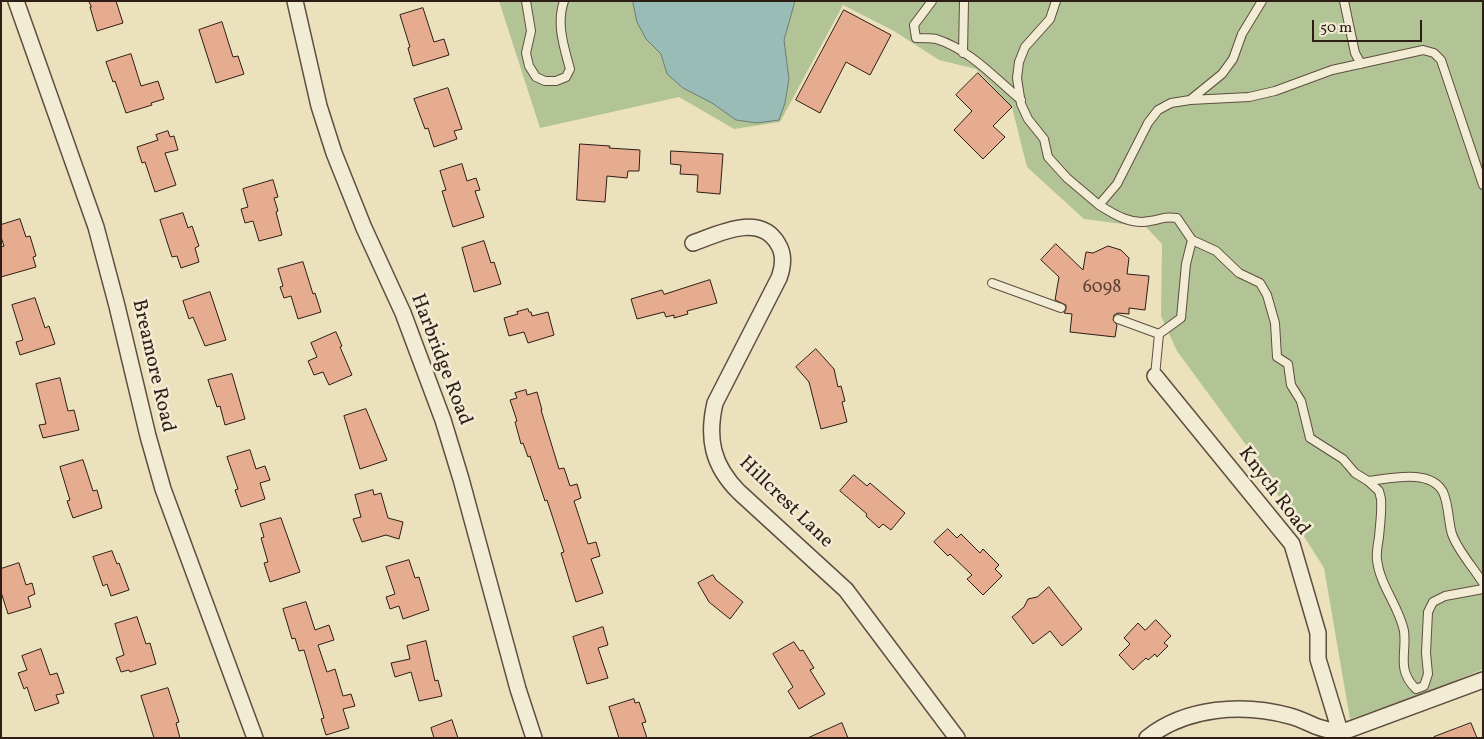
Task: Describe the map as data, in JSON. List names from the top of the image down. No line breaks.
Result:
{"streets":{"street":["Harbridge Road","Breamore Road","Knych Road","Hillcrest Lane"]},"house_numbers":["6098"],"scale_bar":"50 m"}
